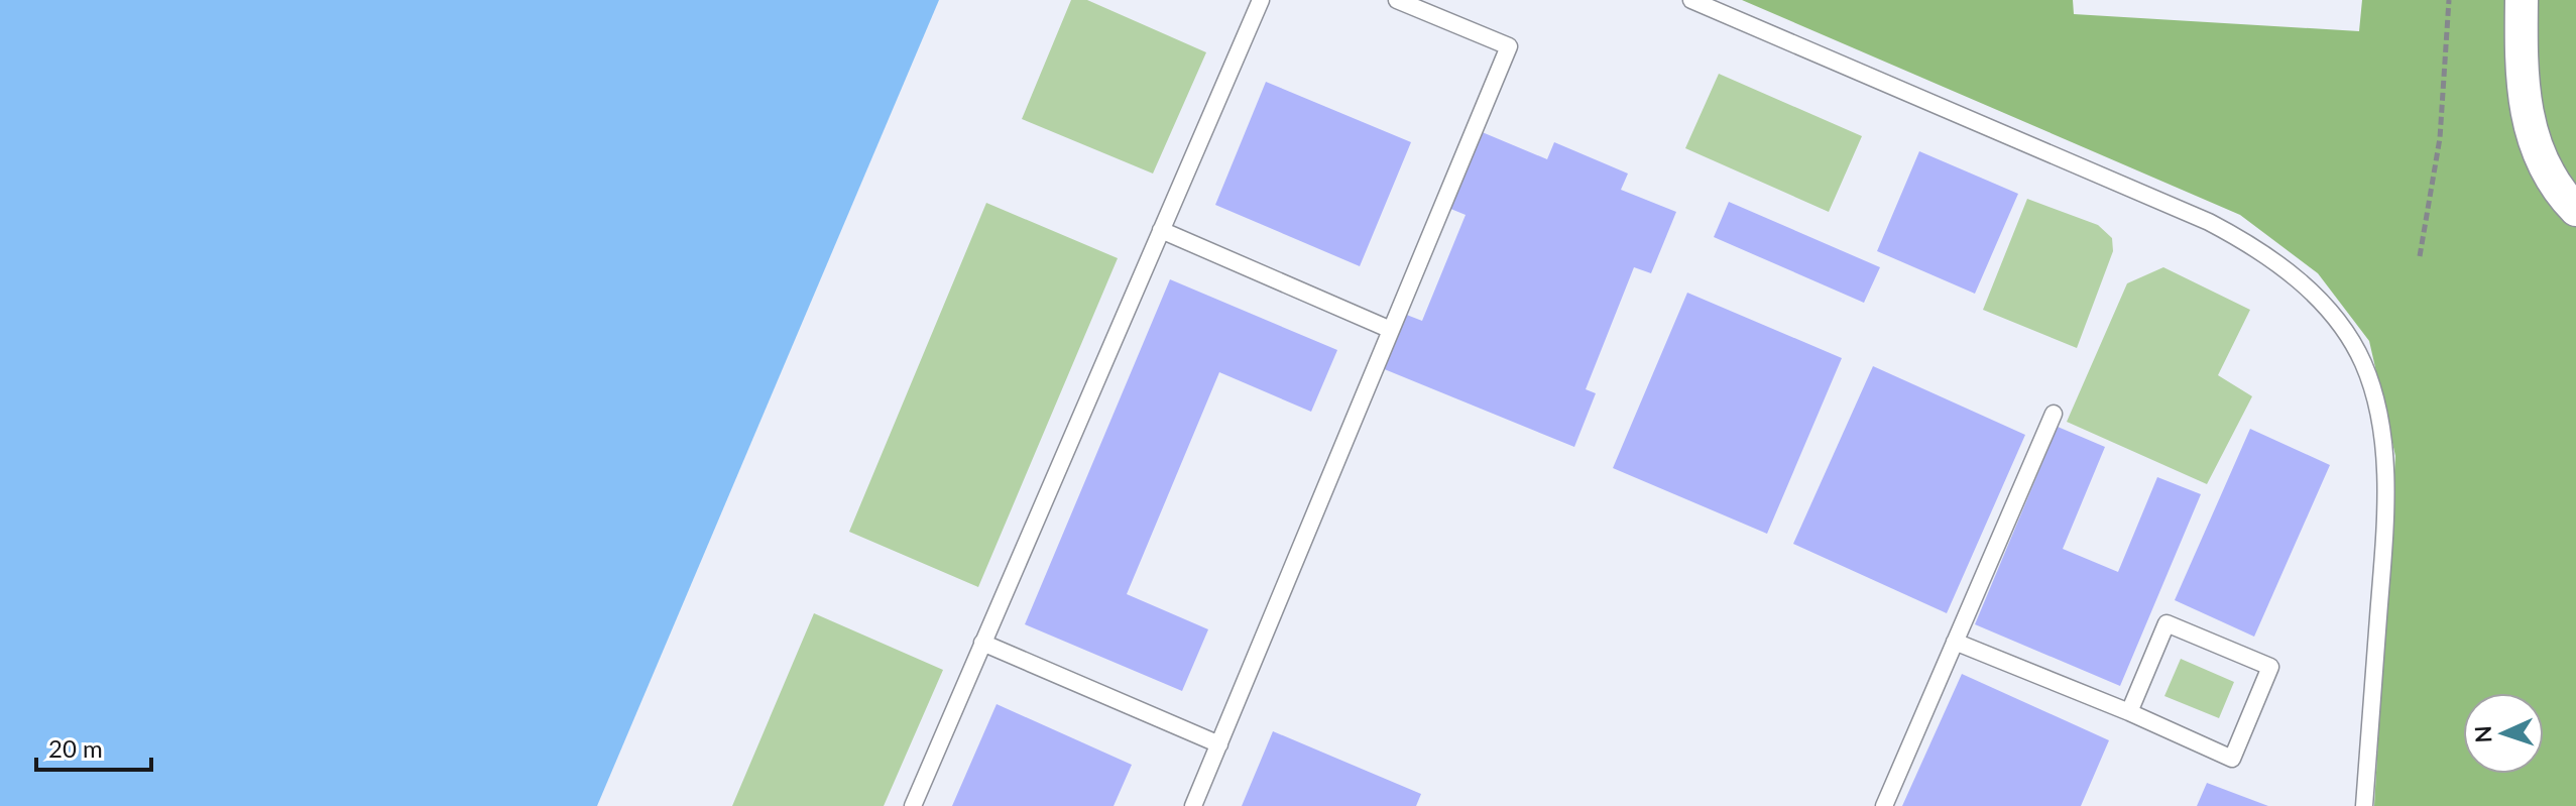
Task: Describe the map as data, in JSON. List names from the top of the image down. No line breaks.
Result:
{"scale_bar":"20 m","north":"left"}
